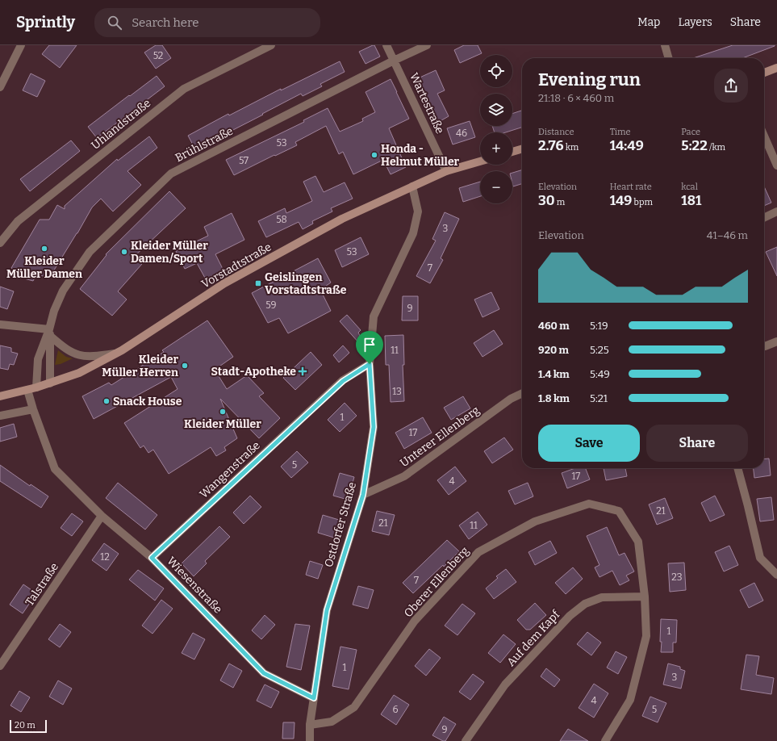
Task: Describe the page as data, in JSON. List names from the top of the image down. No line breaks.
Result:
{"streets":{"main road":["Vorstadtstraße"],"street":["Wartestraße","Uhlandstraße","Brühlstraße","Unterer Ellenberg","Wangenstraße","Ostdorfer Straße","Oberer Ellenberg","Talstraße","Wiesenstraße","Auf dem Kapf"]},"crossings":[["Wartestraße","Brühlstraße"],["Wartestraße","Vorstadtstraße"],["Brühlstraße","Vorstadtstraße"],["Vorstadtstraße","Ostdorfer Straße"],["Vorstadtstraße","Wiesenstraße"],["Unterer Ellenberg","Ostdorfer Straße"],["Wangenstraße","Ostdorfer Straße"],["Wangenstraße","Wiesenstraße"],["Ostdorfer Straße","Oberer Ellenberg"],["Ostdorfer Straße","Wiesenstraße"],["Oberer Ellenberg","Auf dem Kapf"],["Talstraße","Wiesenstraße"]],"places":{"other":["Honda - Helmut Müller","Kleider Müller Damen","Kleider Müller Damen/Sport","Kleider Müller Herren","Snack House","Kleider Müller"],"transit":["Geislingen Vorstadtstraße"],"health":["Stadt-Apotheke"]},"house_numbers":["52","46","53","57","58","3","53","7","59","9","11","13","1","17","5","17","4","21","21","11","12","23","7","1","1","3","4","6","5","9"],"scale_bar":"20 m","page":{"header":"Sprintly","search":"Search here","nav":["Map","Layers","Share"],"map_buttons":["+","−"],"heading":["Evening run","21:18 · 6 × 460 m"],"stats":[["Distance","2.76 km"],["Time","14:49"],["Pace","5:22 /km"],["Elevation","30 m"],["Heart rate","149 bpm"],["kcal","181"]],"chart":["Elevation","41–46 m"],"list":[{"name":"460 m","note":"5:19"},{"name":"920 m","note":"5:25"},{"name":"1.4 km","note":"5:49"},{"name":"1.8 km","note":"5:21"}],"buttons":["Save","Share"],"scale":"20 m"}}
